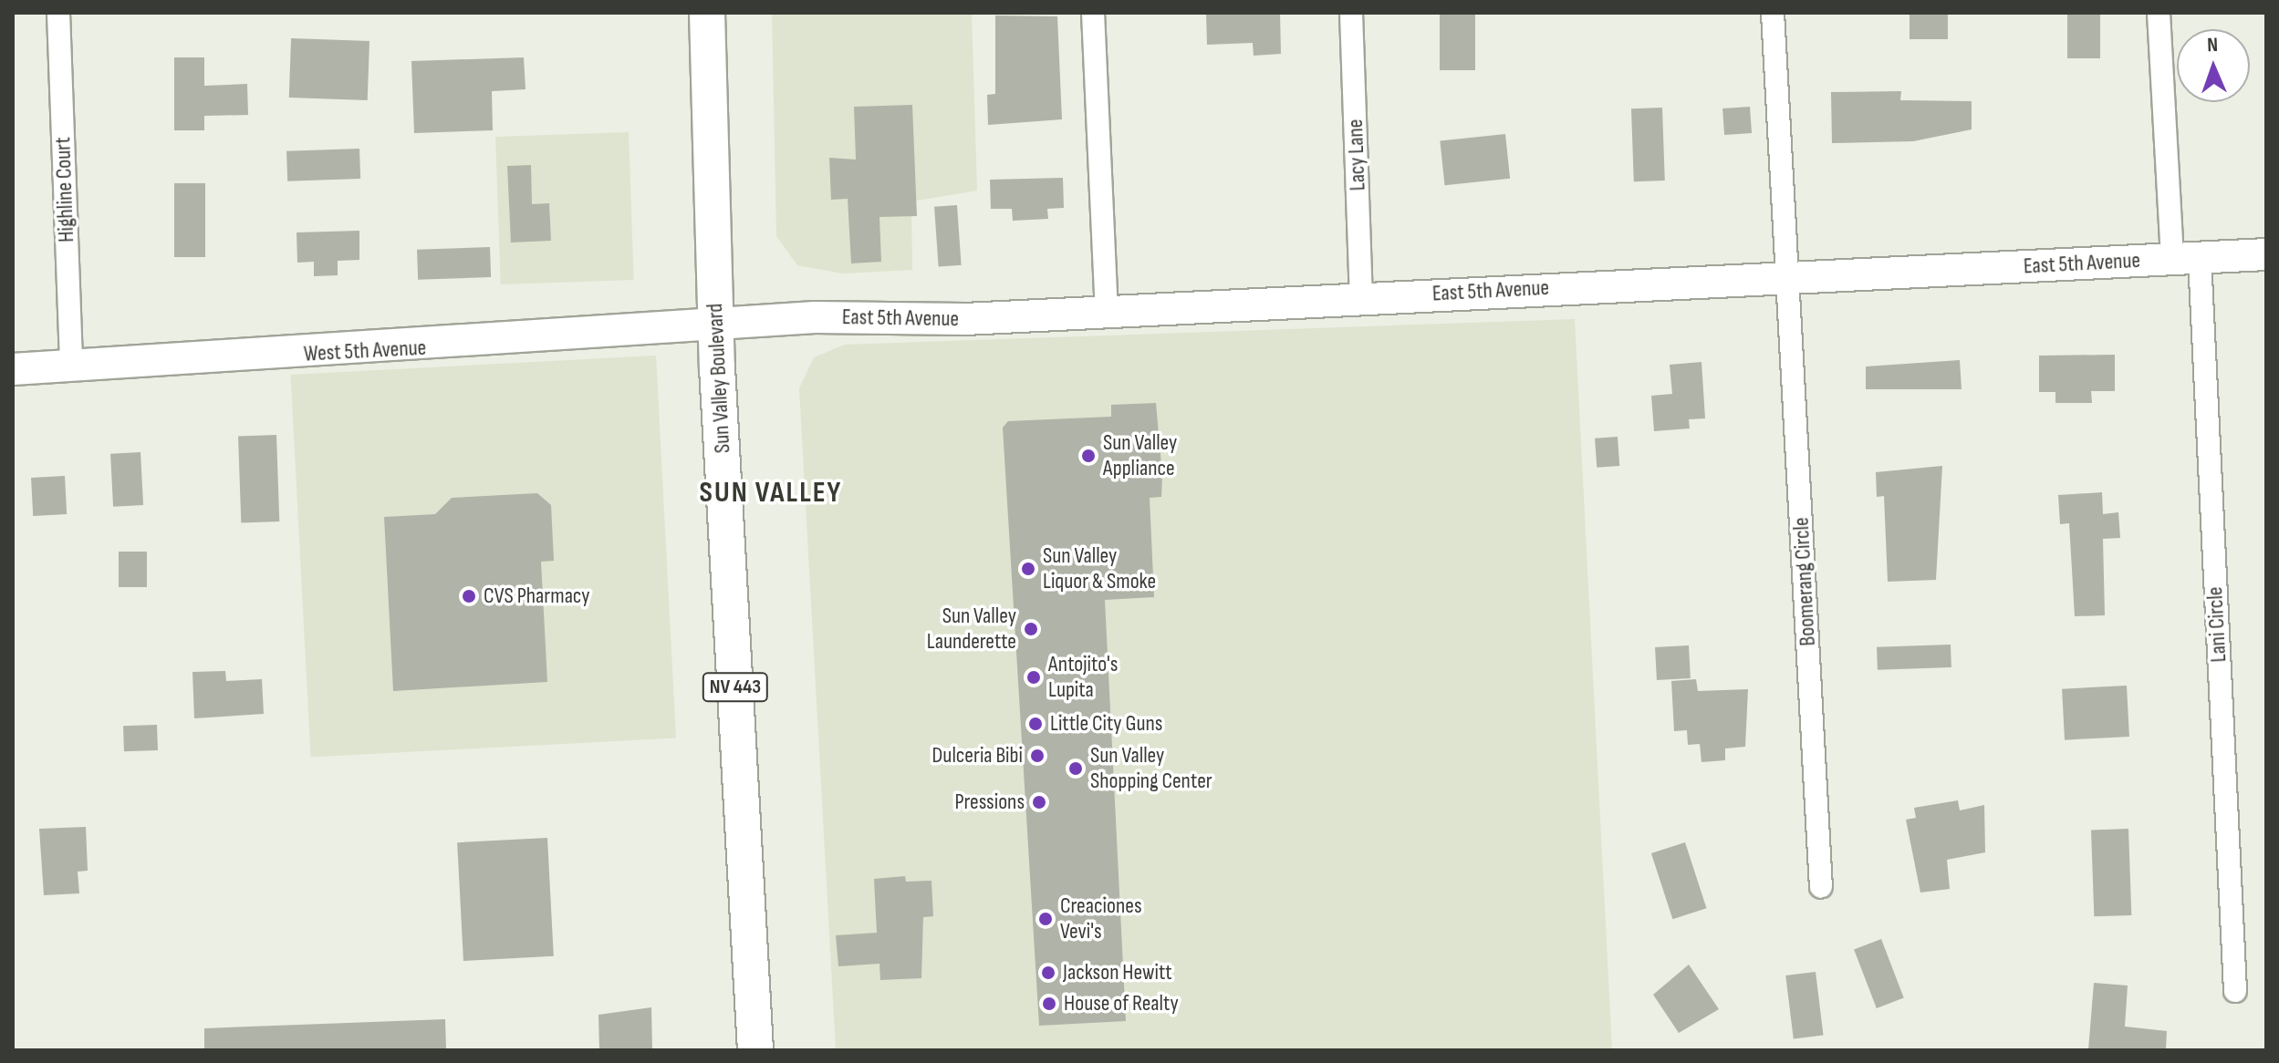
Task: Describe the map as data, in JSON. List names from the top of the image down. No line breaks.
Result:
{"streets":{"main road":["Sun Valley Boulevard","NV 443"],"street":["Lacy Lane","Highline Court","East 5th Avenue","West 5th Avenue","Boomerang Circle","Lani Circle"]},"crossings":[["Lacy Lane","East 5th Avenue"],["Highline Court","West 5th Avenue"],["East 5th Avenue","West 5th Avenue"],["East 5th Avenue","Sun Valley Boulevard"],["East 5th Avenue","Boomerang Circle"],["East 5th Avenue","Lani Circle"],["West 5th Avenue","Sun Valley Boulevard"]],"districts":["SUN VALLEY"],"places":["Sun Valley Appliance","Sun Valley Liquor & Smoke","CVS Pharmacy","Sun Valley Launderette","Antojito's Lupita","Little City Guns","Dulceria Bibi","Sun Valley Shopping Center","Pressions","Creaciones Vevi's","Jackson Hewitt","House of Realty"],"north":"top"}
